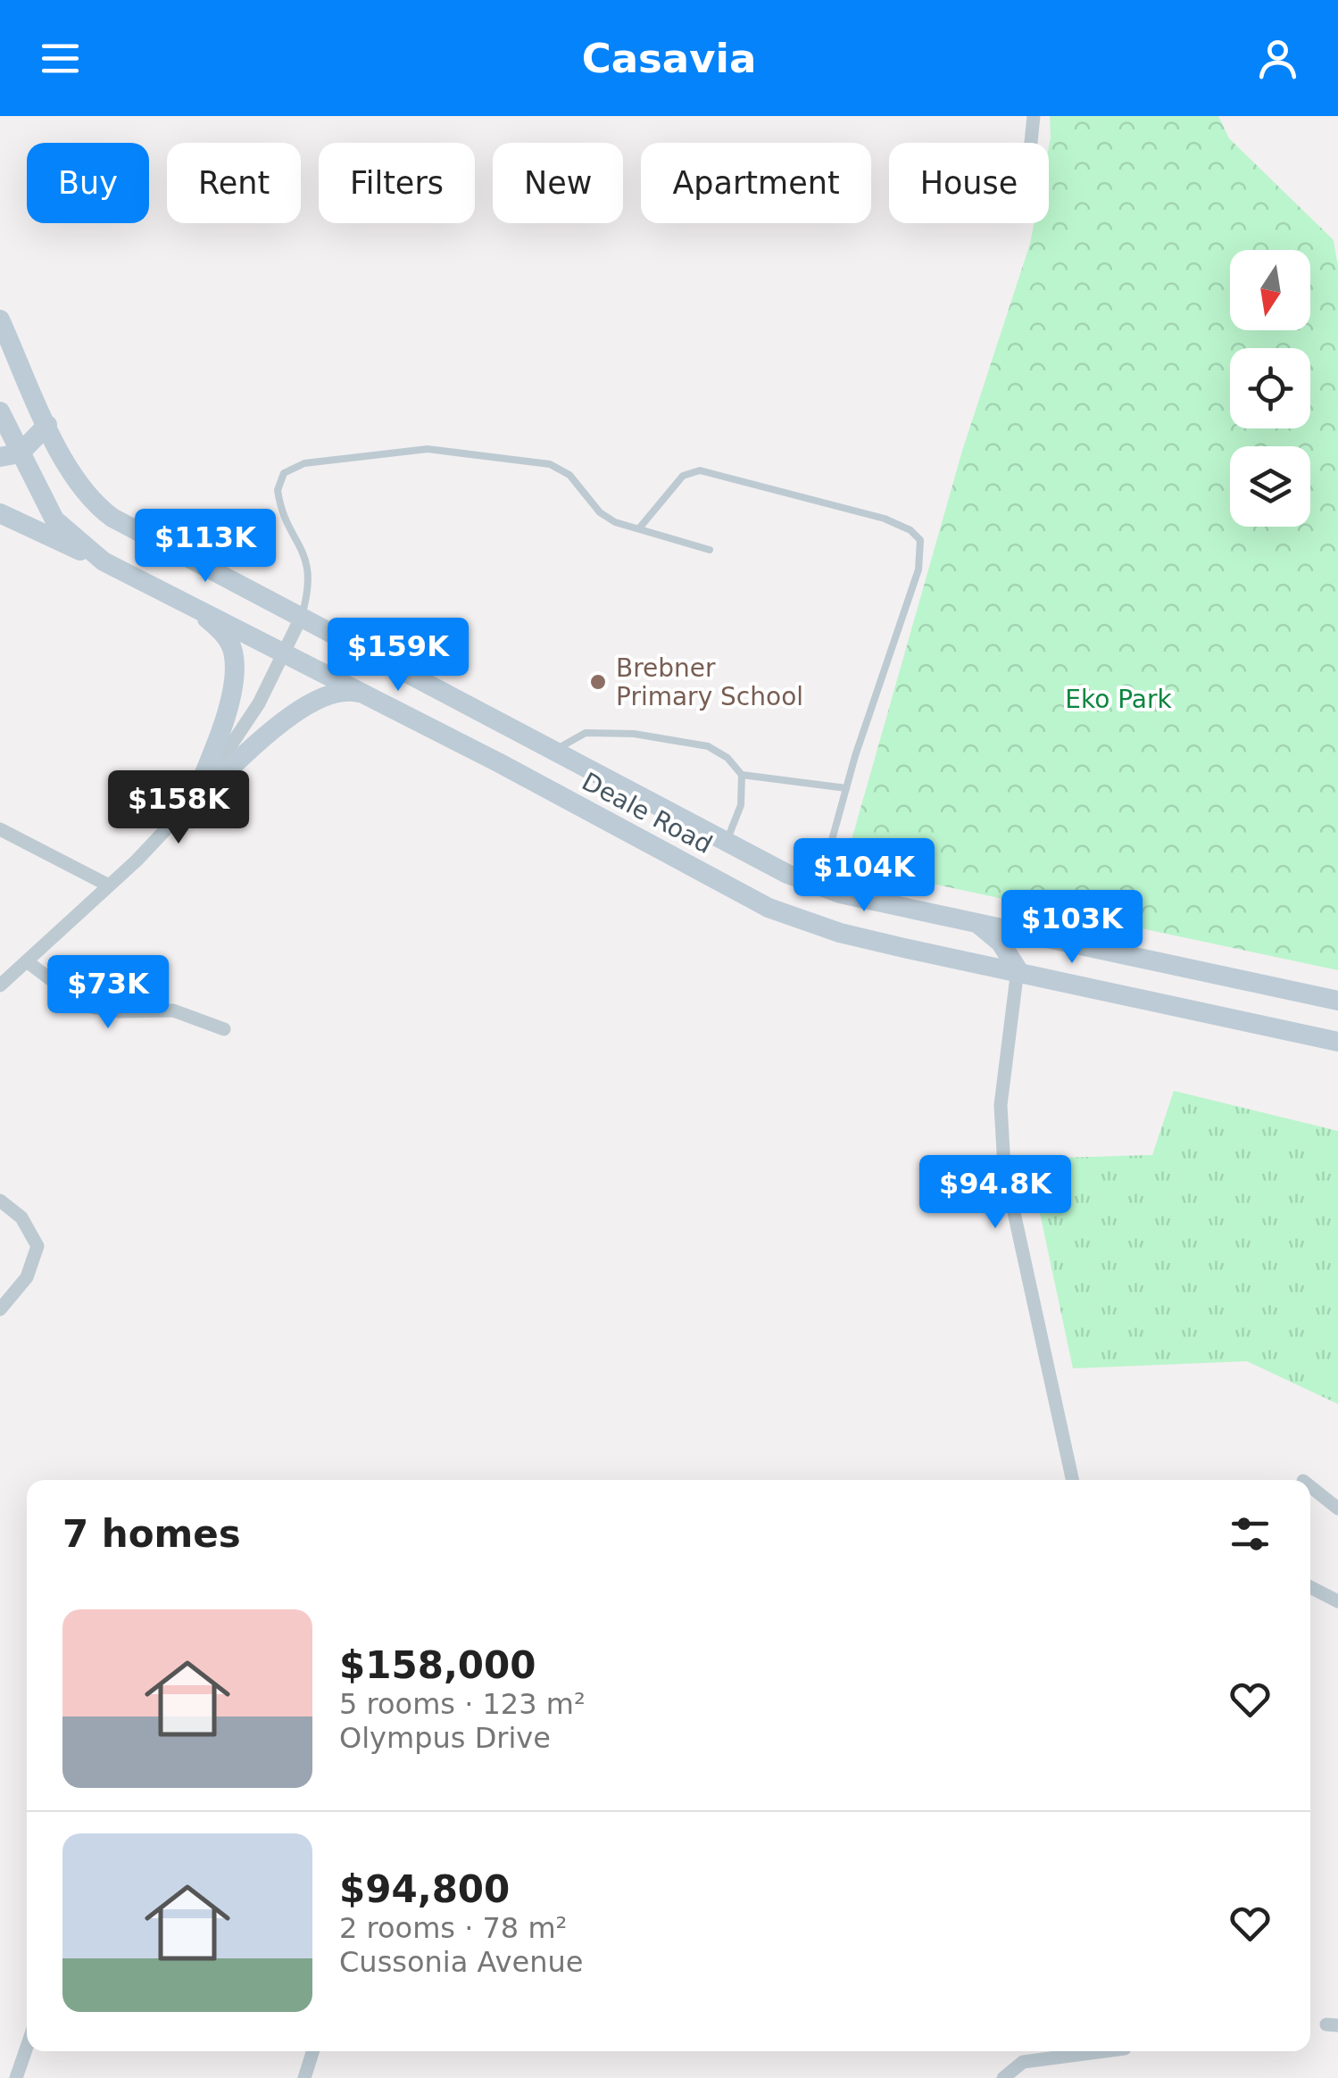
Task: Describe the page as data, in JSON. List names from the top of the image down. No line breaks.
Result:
{"streets":{"street":["Deale Road"]},"parks":["Eko Park"],"places":["Brebner Primary School"],"north":"bottom","page":{"header":"Casavia","chip":["Buy","Rent","Filters","New","Apartment","House"],"price":["$113K","$159K","$158K","$104K","$103K","$73K","$94.8K"],"heading":"7 homes","list":[{"name":"$158,000","note":"5 rooms · 123 m² · Olympus Drive"},{"name":"$94,800","note":"2 rooms · 78 m² · Cussonia Avenue"}]}}
